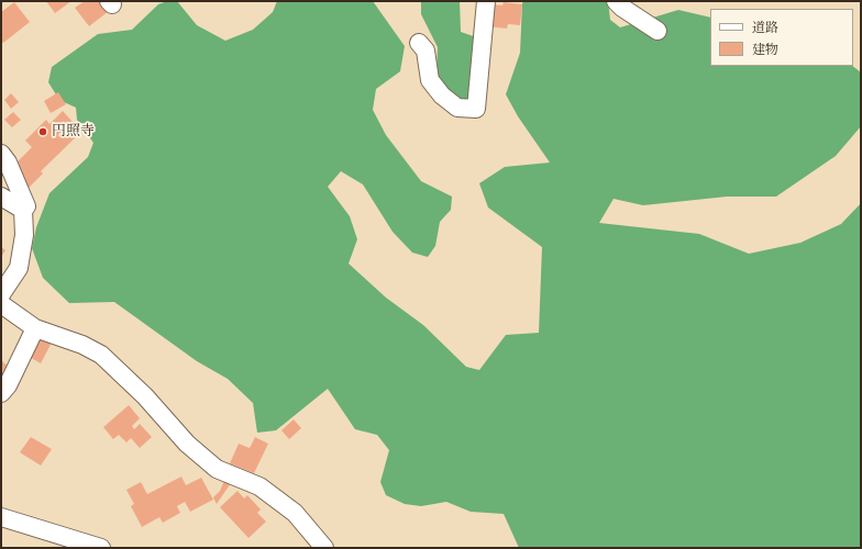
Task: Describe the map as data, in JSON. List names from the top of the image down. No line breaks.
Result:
{"places":["円照寺"],"legend":["道路","建物"]}
